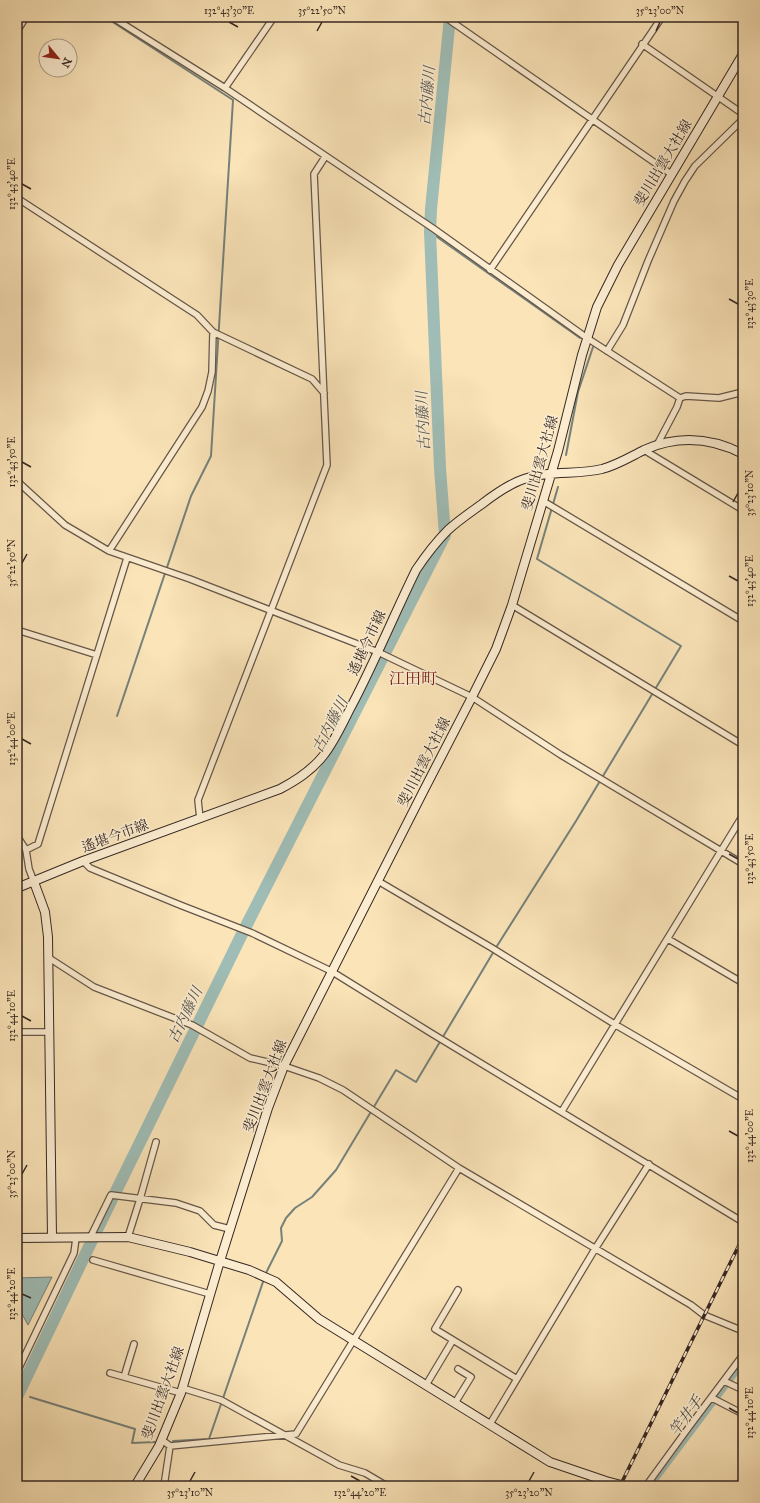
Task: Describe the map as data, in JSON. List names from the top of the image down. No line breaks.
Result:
{"streets":{"main road":["斐川出雲大社線","遙堪今市線"]},"crossings":[["斐川出雲大社線","遙堪今市線"]],"districts":["江田町"],"water":["古内藤川","竿井手"],"north":"bottom right","coordinates":["132°43'30\"E","35°22'50\"N","35°23'00\"N","132°43'40\"E","132°43'50\"E","35°23'10\"N","132°44'00\"E","132°44'10\"E","132°44'20\"E","35°23'20\"N"]}
